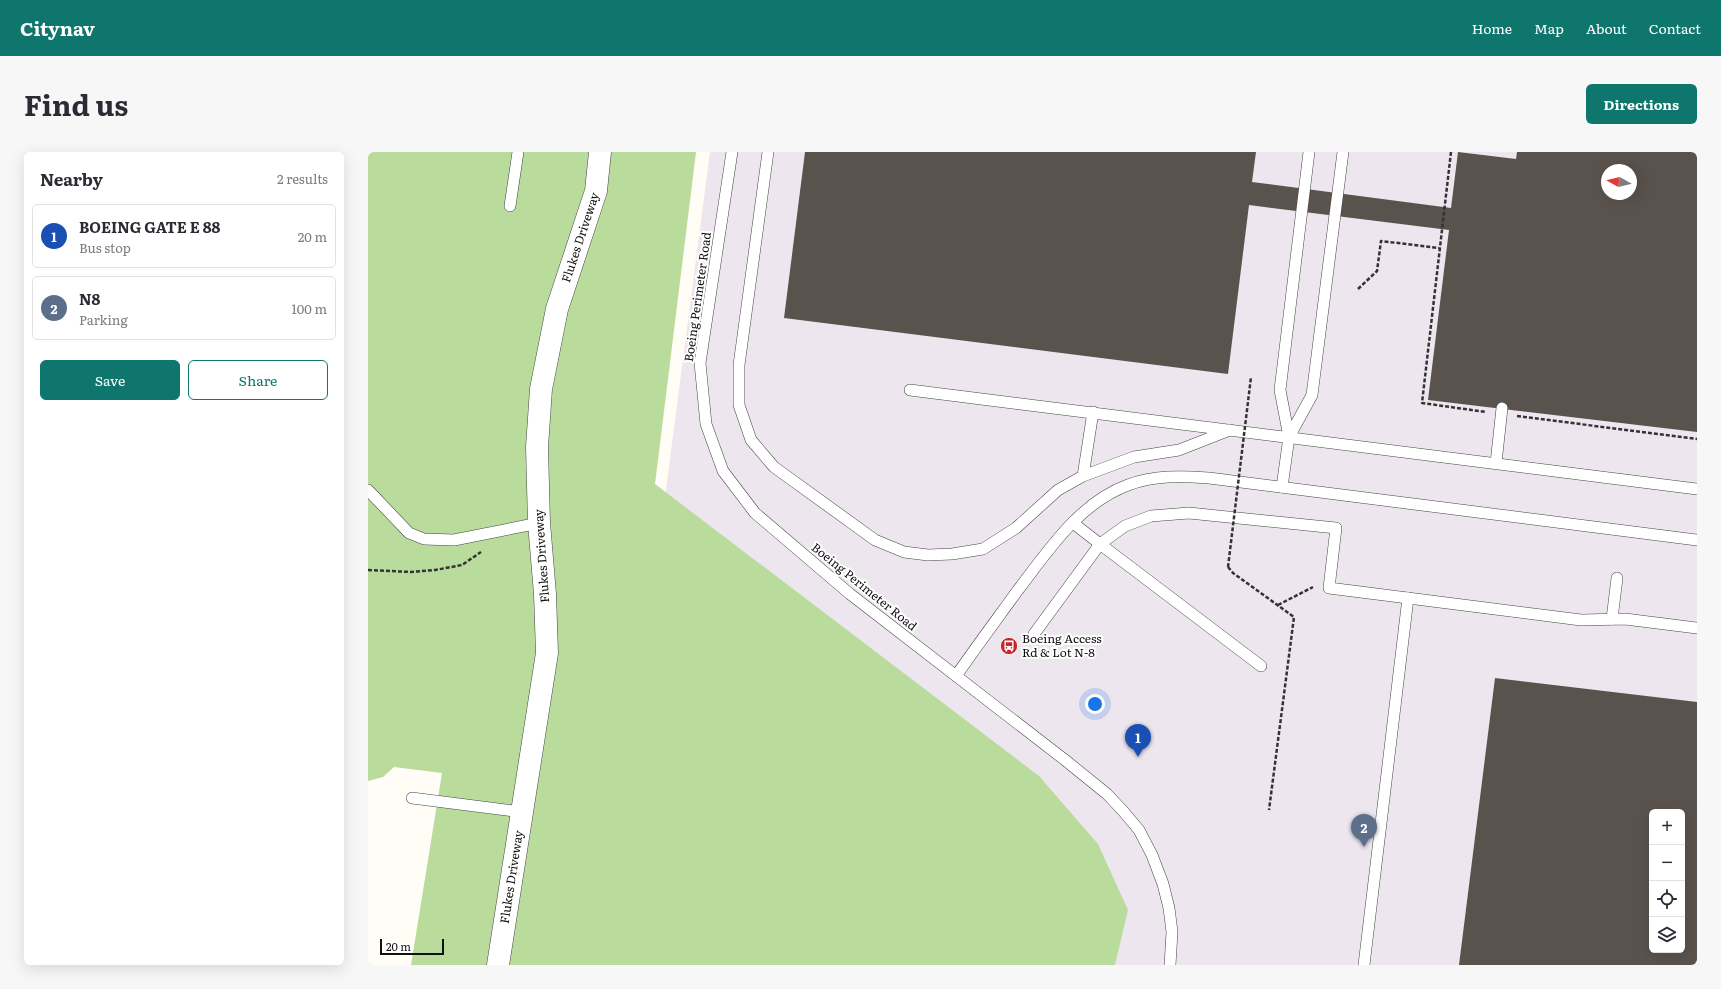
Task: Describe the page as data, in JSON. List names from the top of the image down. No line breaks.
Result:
{"streets":{"street":["Flukes Driveway"],"lane":["Boeing Perimeter Road"]},"places":{"bus stop":["Boeing Access Rd & Lot N-8"]},"scale_bar":"20 m","north":"left","page":{"header":"Citynav","nav":["Home","Map","About","Contact"],"title":"Find us","buttons":["Directions",["Save","Share"]],"heading":["Nearby","2 results"],"list":[{"mark":"1","name":"BOEING GATE E 88","note":"Bus stop","value":"20 m"},{"mark":"2","name":"N8","note":"Parking","value":"100 m"}],"pins":["1","2"],"map_buttons":["+","−"],"scale":"20 m"}}
